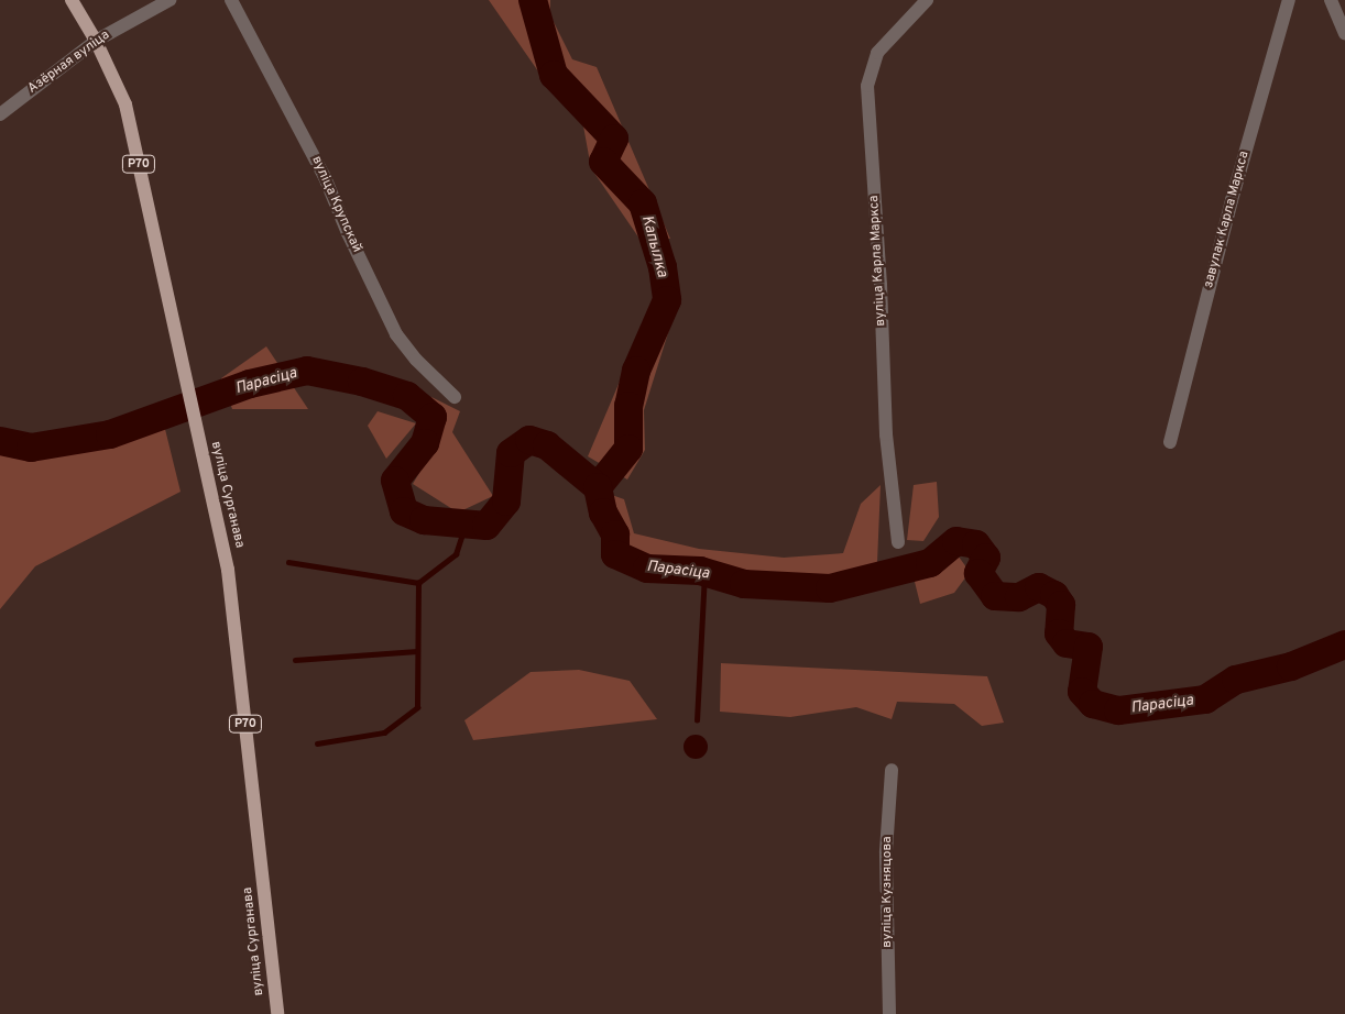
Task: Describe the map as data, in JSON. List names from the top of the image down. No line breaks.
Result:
{"streets":{"main road":["Р70","вуліца Сурганава"],"street":["Азёрная вуліца","вуліца Крупскай","завулак Карла Маркса","вуліца Карла Маркса","вуліца Кузняцова"]},"crossings":[["Азёрная вуліца","вуліца Сурганава"]],"water":["Капылка","Парасіца"]}
